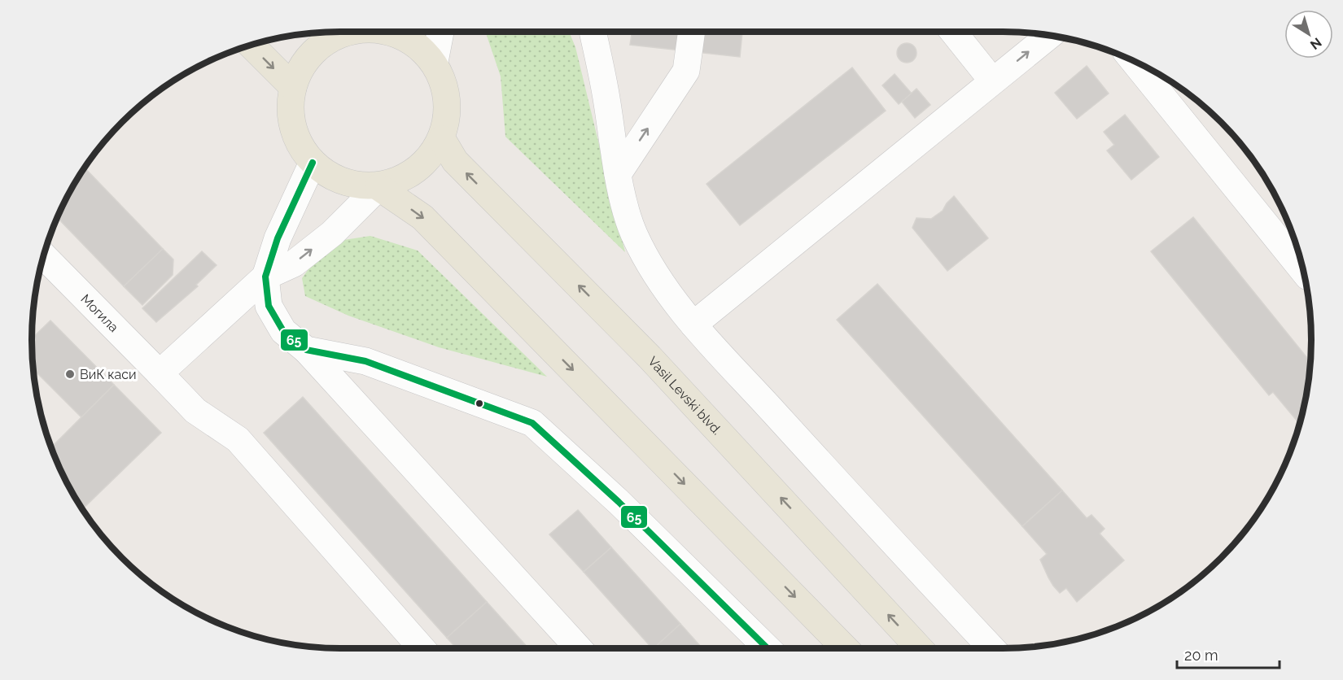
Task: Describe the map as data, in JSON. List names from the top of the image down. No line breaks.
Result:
{"streets":{"main road":["Vasil Levski blvd."],"street":["Могила"]},"places":["ВиК каси"],"lines":["transit line 65"],"scale_bar":"20 m","north":"bottom right"}
